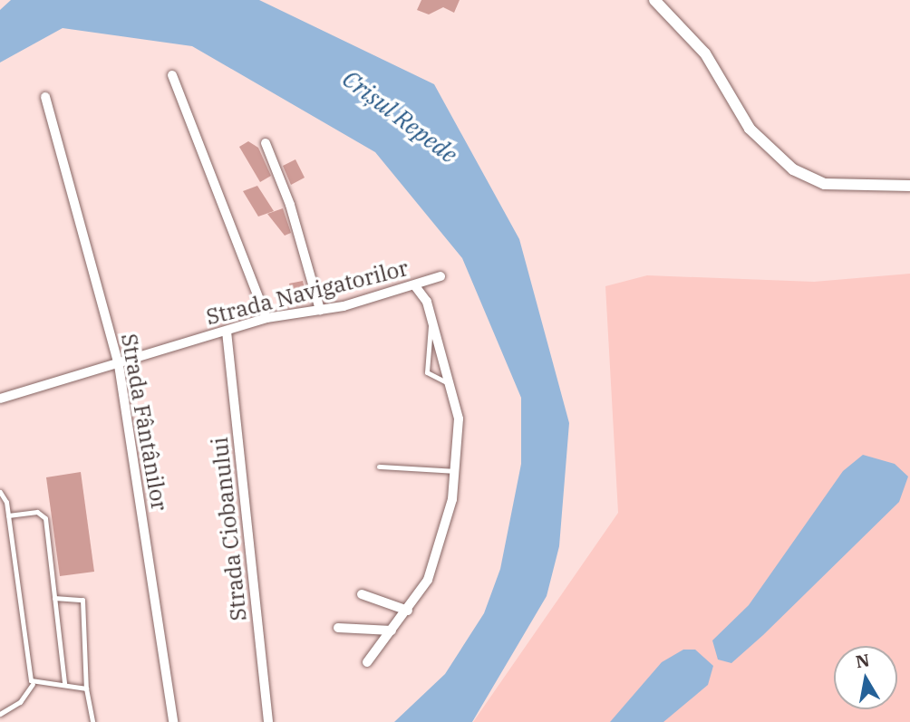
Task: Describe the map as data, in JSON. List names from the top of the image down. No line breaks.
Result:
{"streets":{"street":["Strada Navigatorilor","Strada Fântânilor","Strada Ciobanului"]},"crossings":[["Strada Navigatorilor","Strada Fântânilor"],["Strada Navigatorilor","Strada Ciobanului"]],"water":["Crișul Repede"],"north":"top"}
